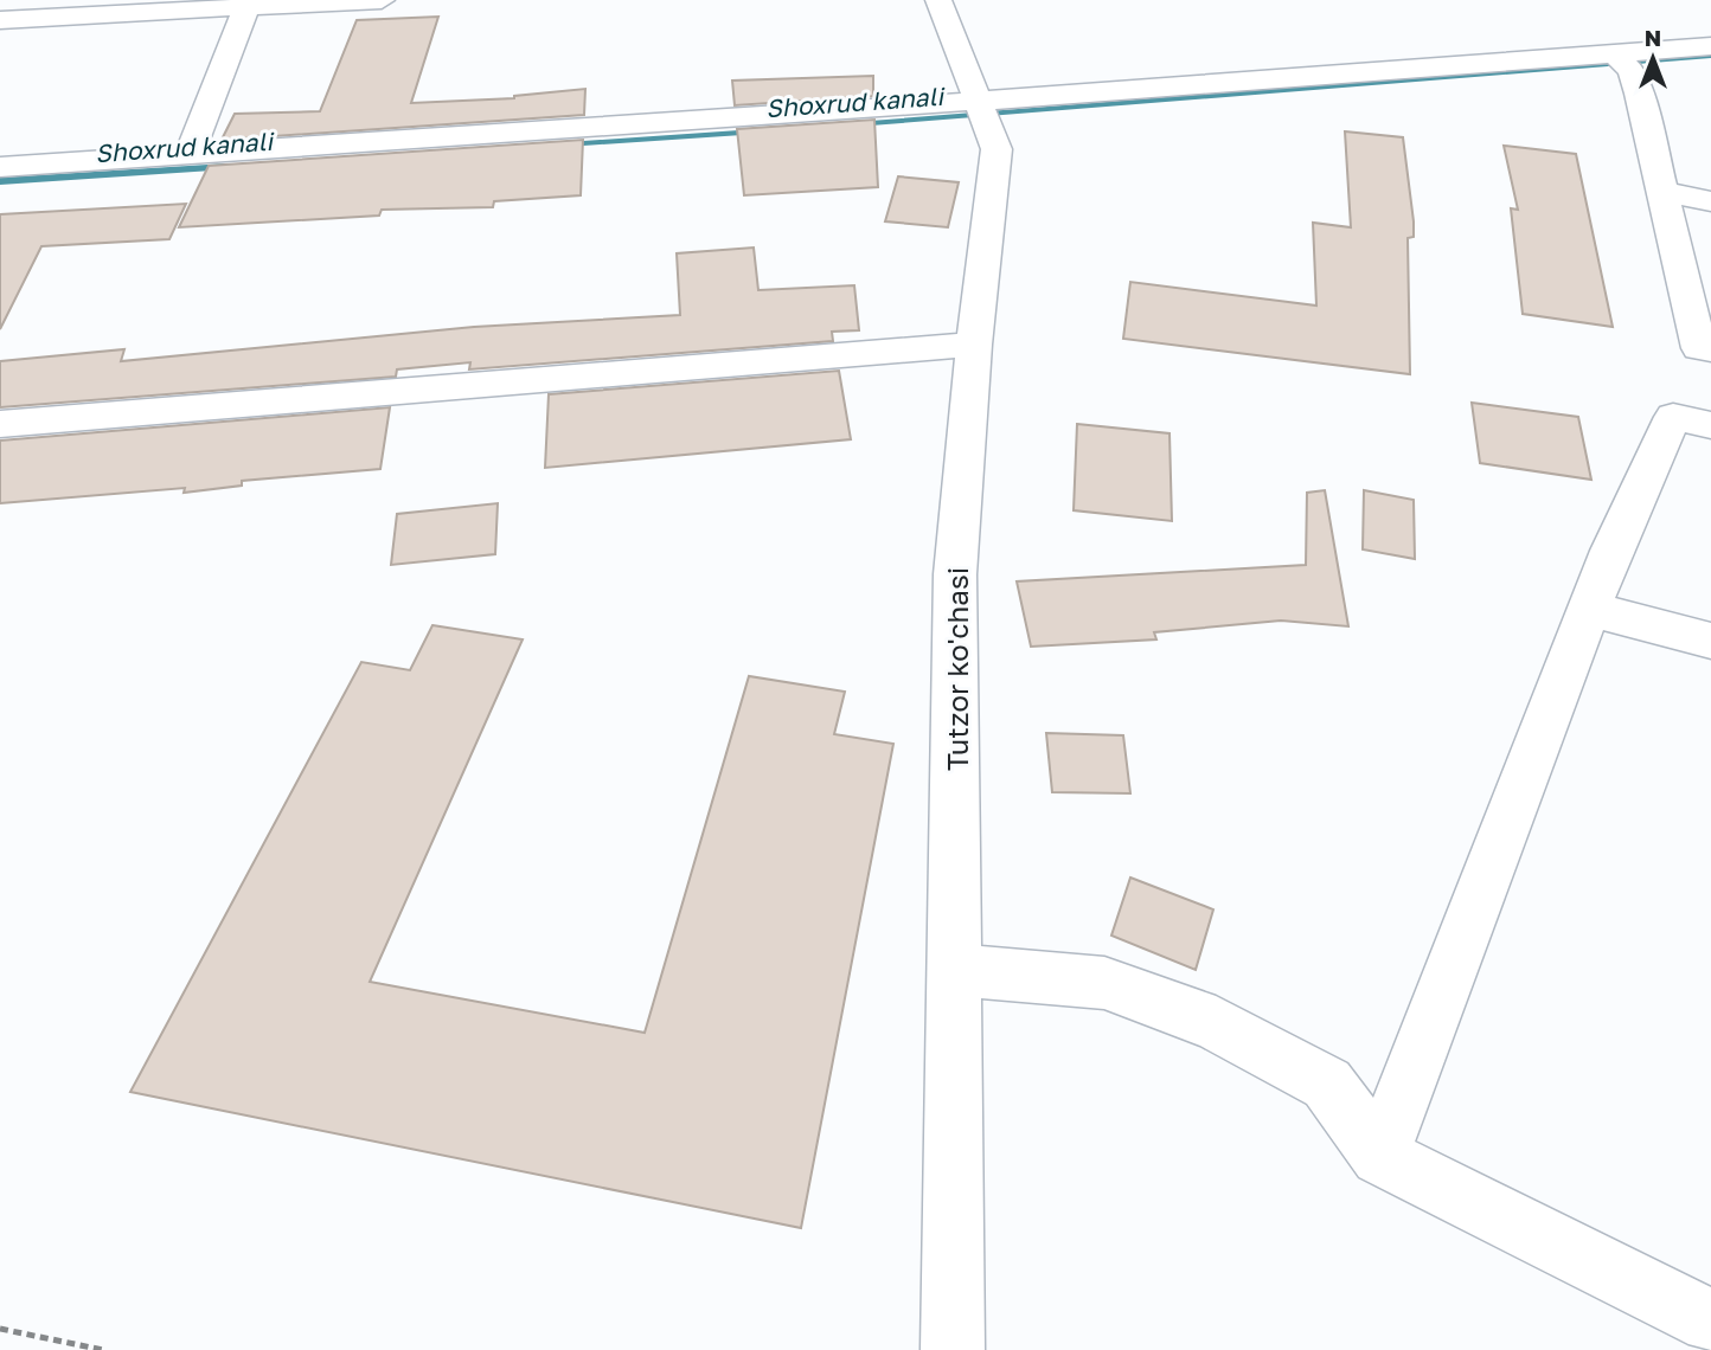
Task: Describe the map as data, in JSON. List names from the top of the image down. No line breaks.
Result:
{"streets":{"street":["Tutzor ko'chasi"]},"water":["Shoxrud kanali"],"north":"top"}
